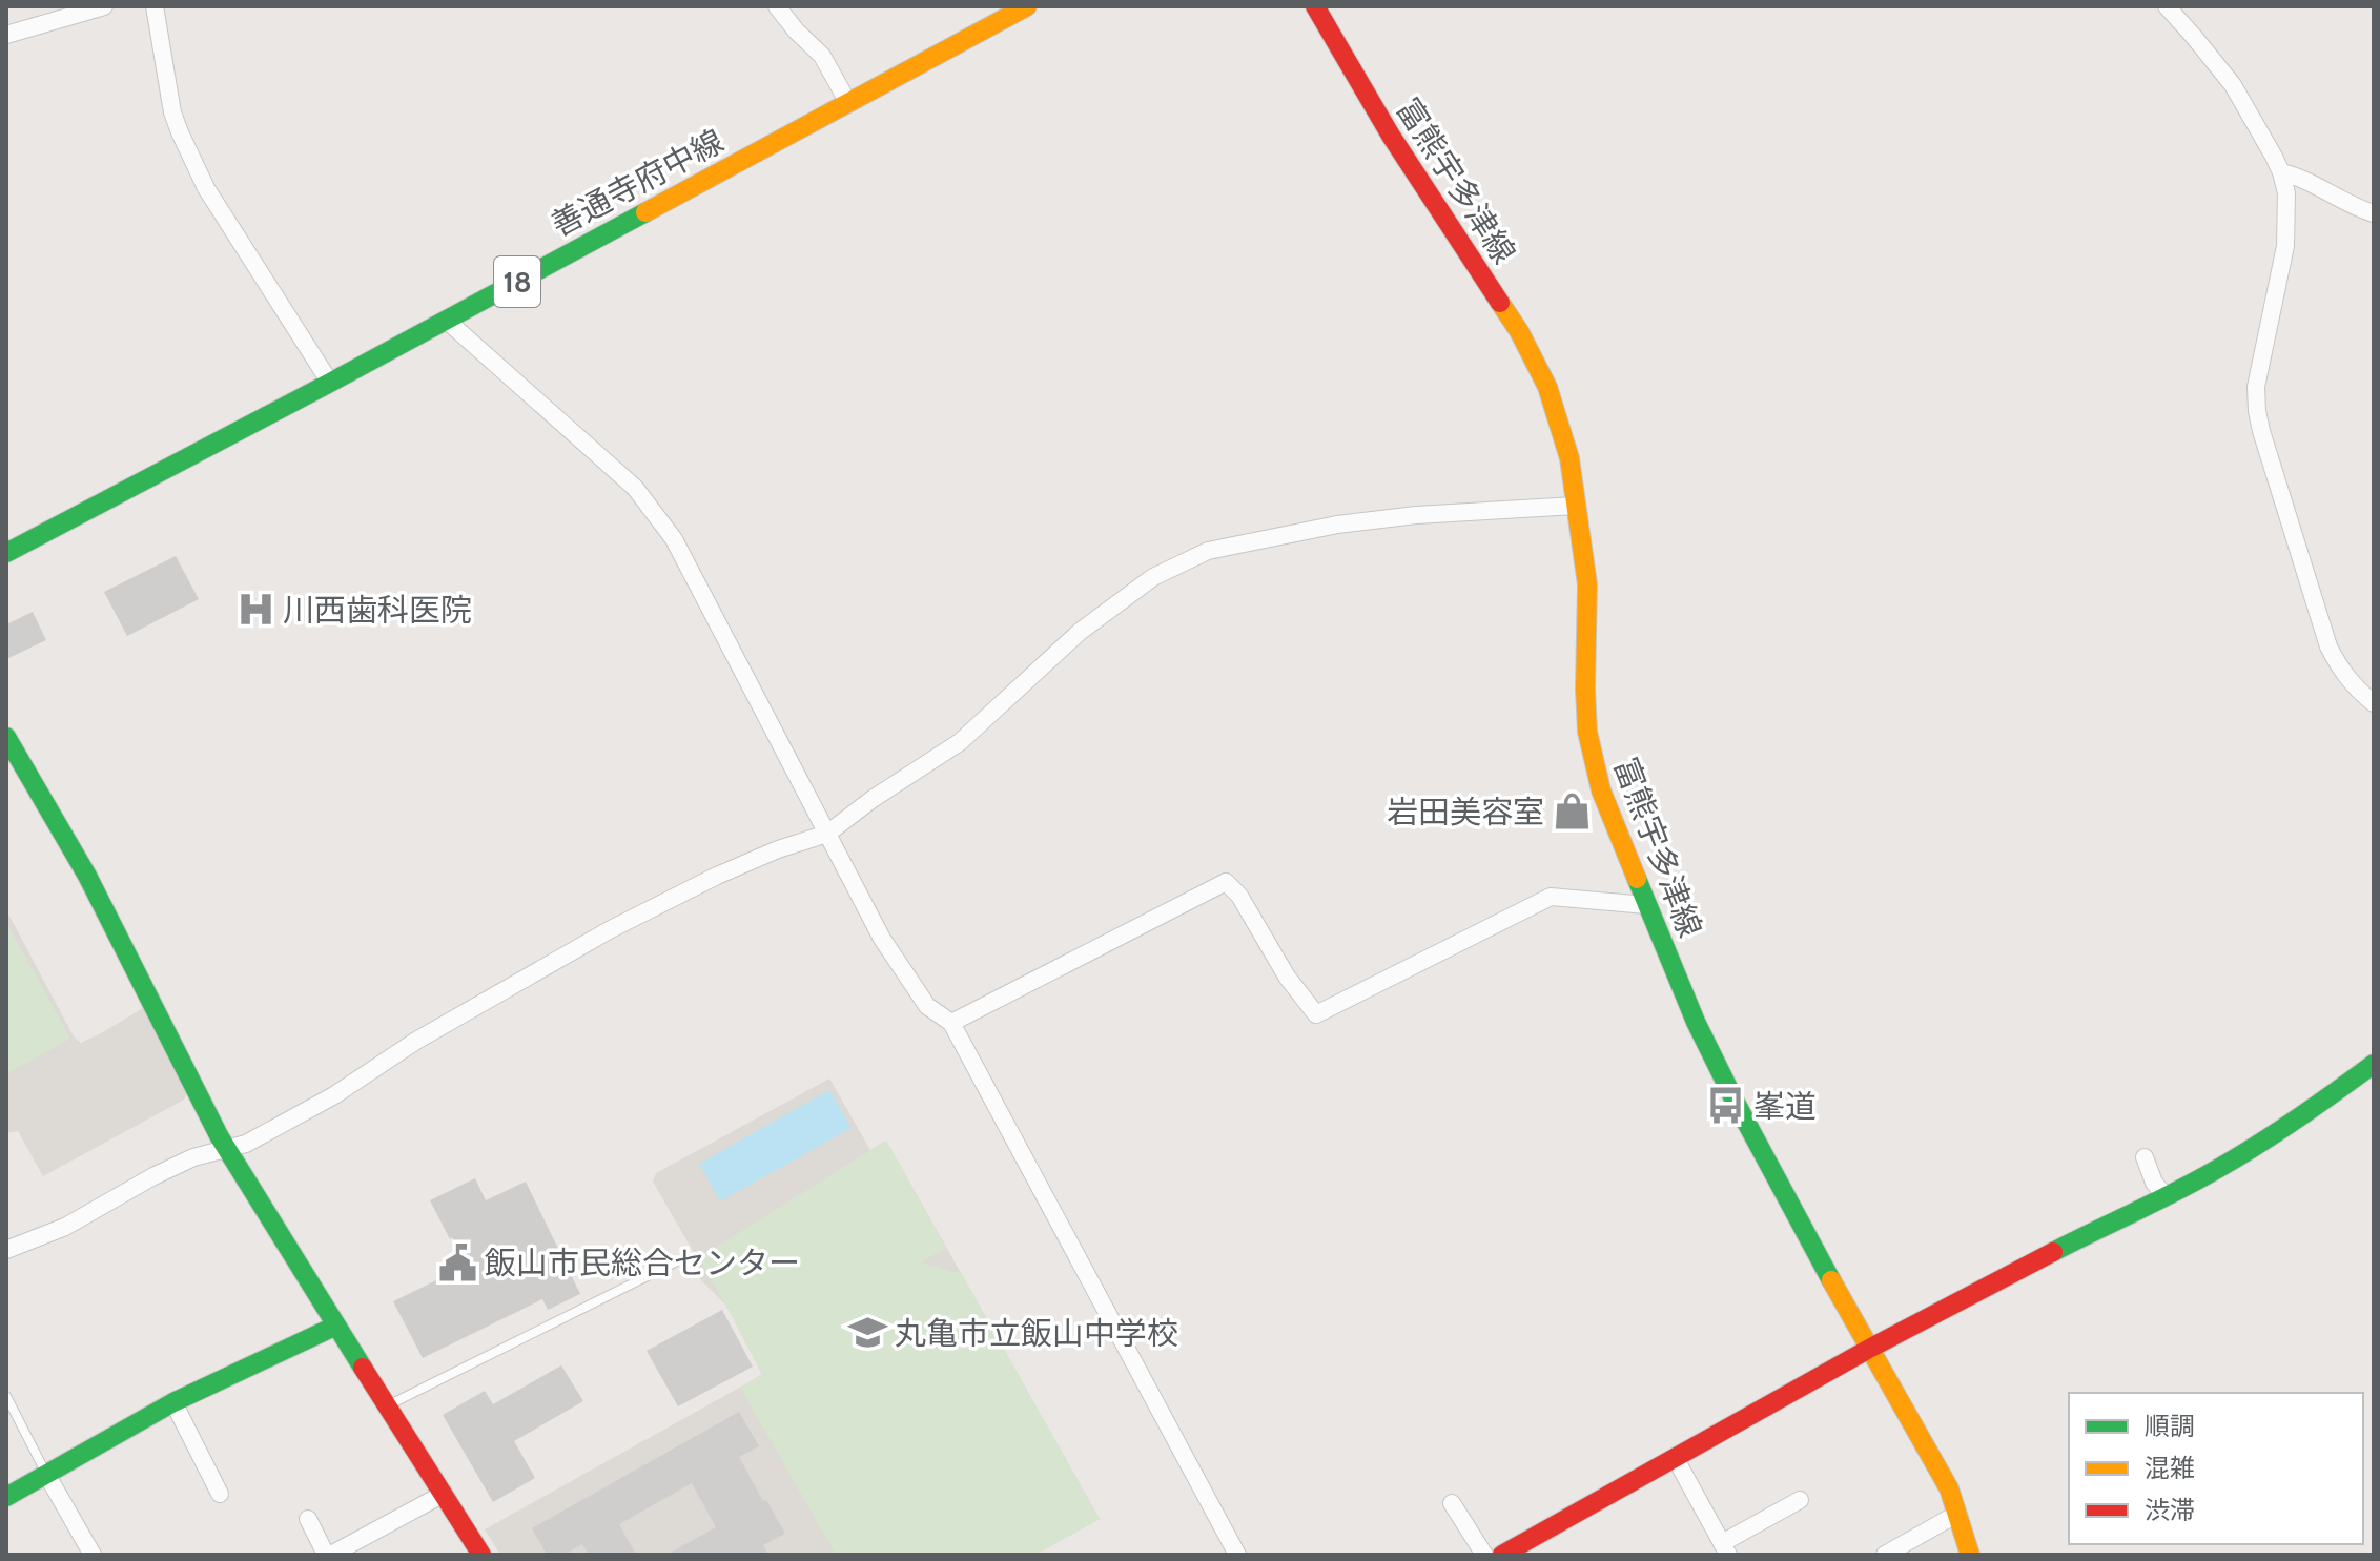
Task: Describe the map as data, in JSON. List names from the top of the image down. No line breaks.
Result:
{"streets":{"main road":["富熊宇多津線","善通寺府中線","18"]},"places":{"hospital":["川西歯科医院"],"shop":["岩田美容室"],"bus stop":["峯道"],"public building":["飯山市民総合センター"],"school or university":["丸亀市立飯山中学校"]},"legend":["順調","混雑","渋滞"]}
